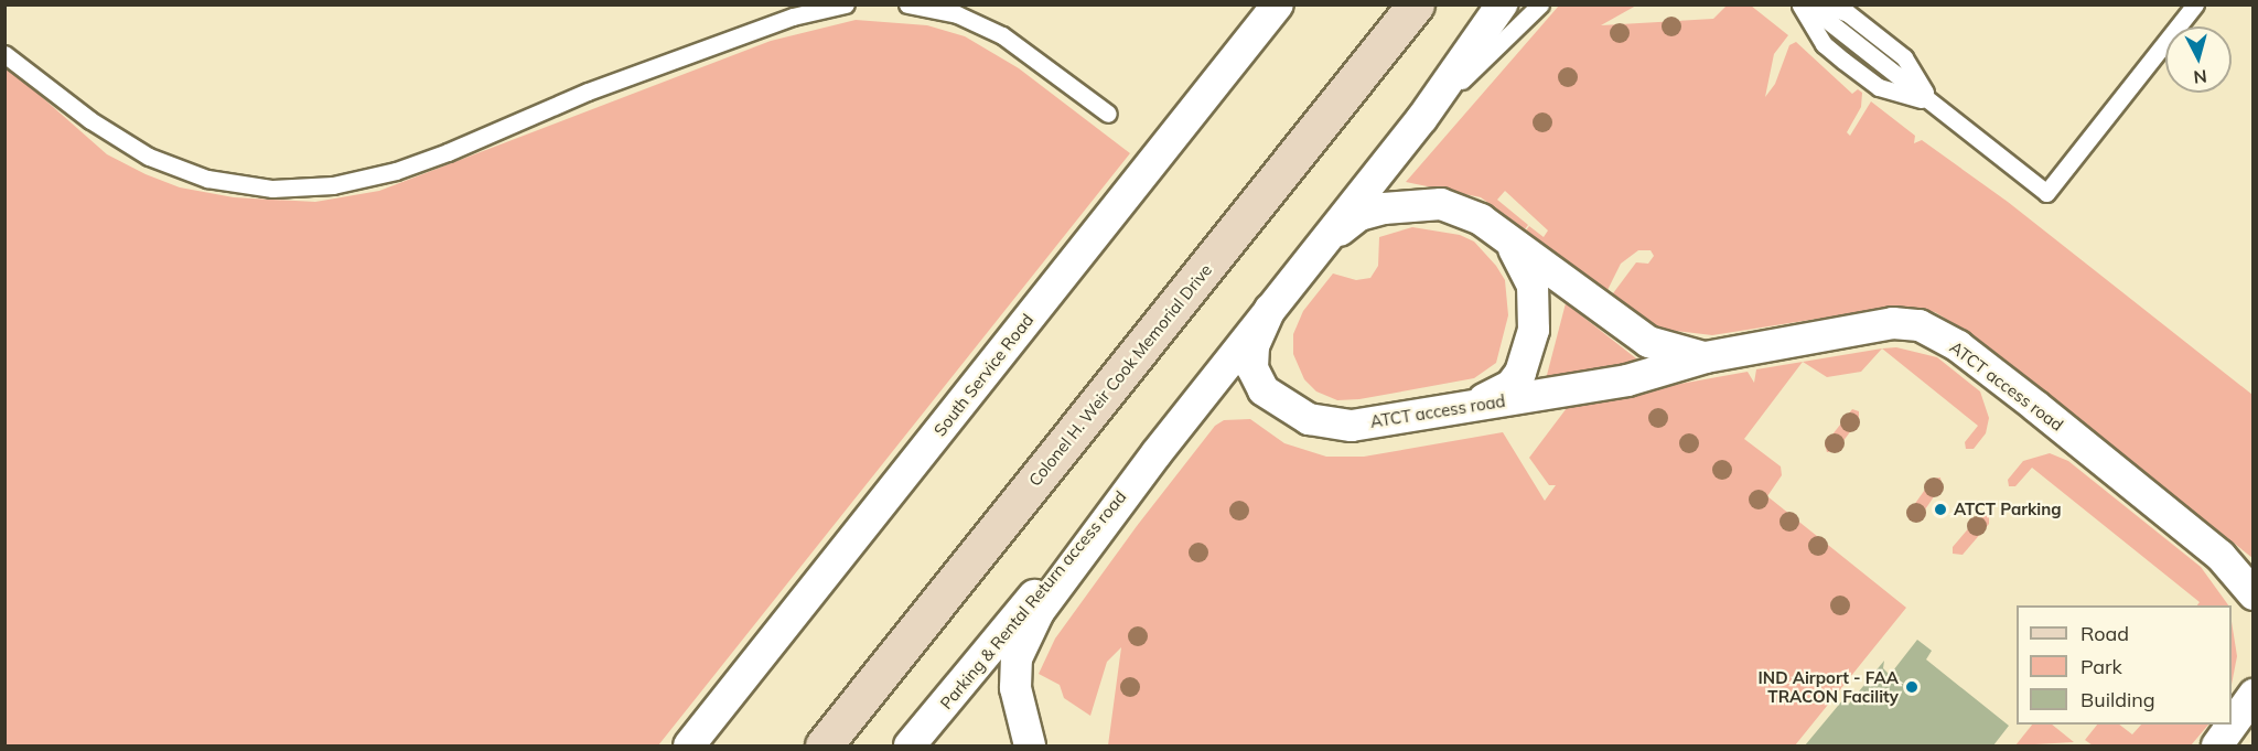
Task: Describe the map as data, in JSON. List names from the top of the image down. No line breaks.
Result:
{"streets":{"street":["South Service Road","Colonel H. Weir Cook Memorial Drive","ATCT access road","Parking & Rental Return access road"]},"places":["ATCT Parking","IND Airport - FAA TRACON Facility"],"legend":["Road","Park","Building"],"north":"bottom"}
